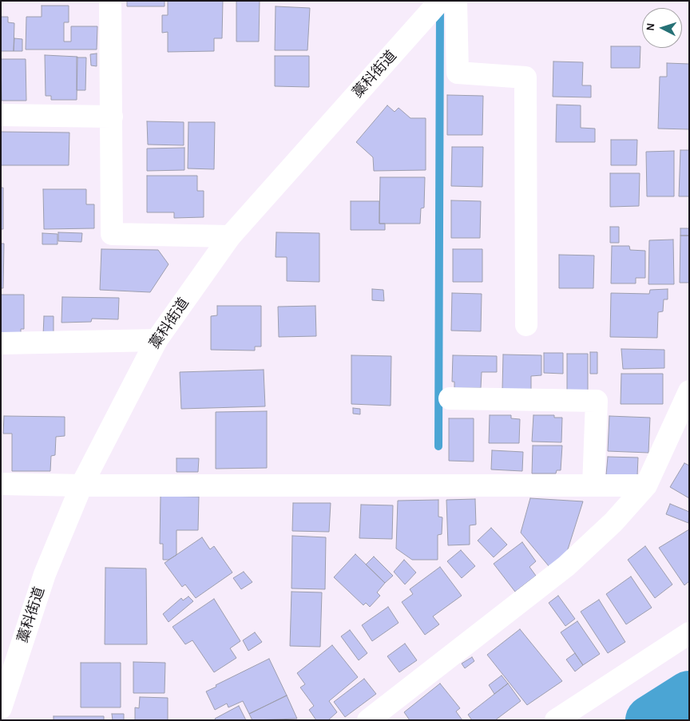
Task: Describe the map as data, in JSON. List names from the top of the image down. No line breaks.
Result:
{"streets":{"main road":["藁科街道"]},"north":"left"}
